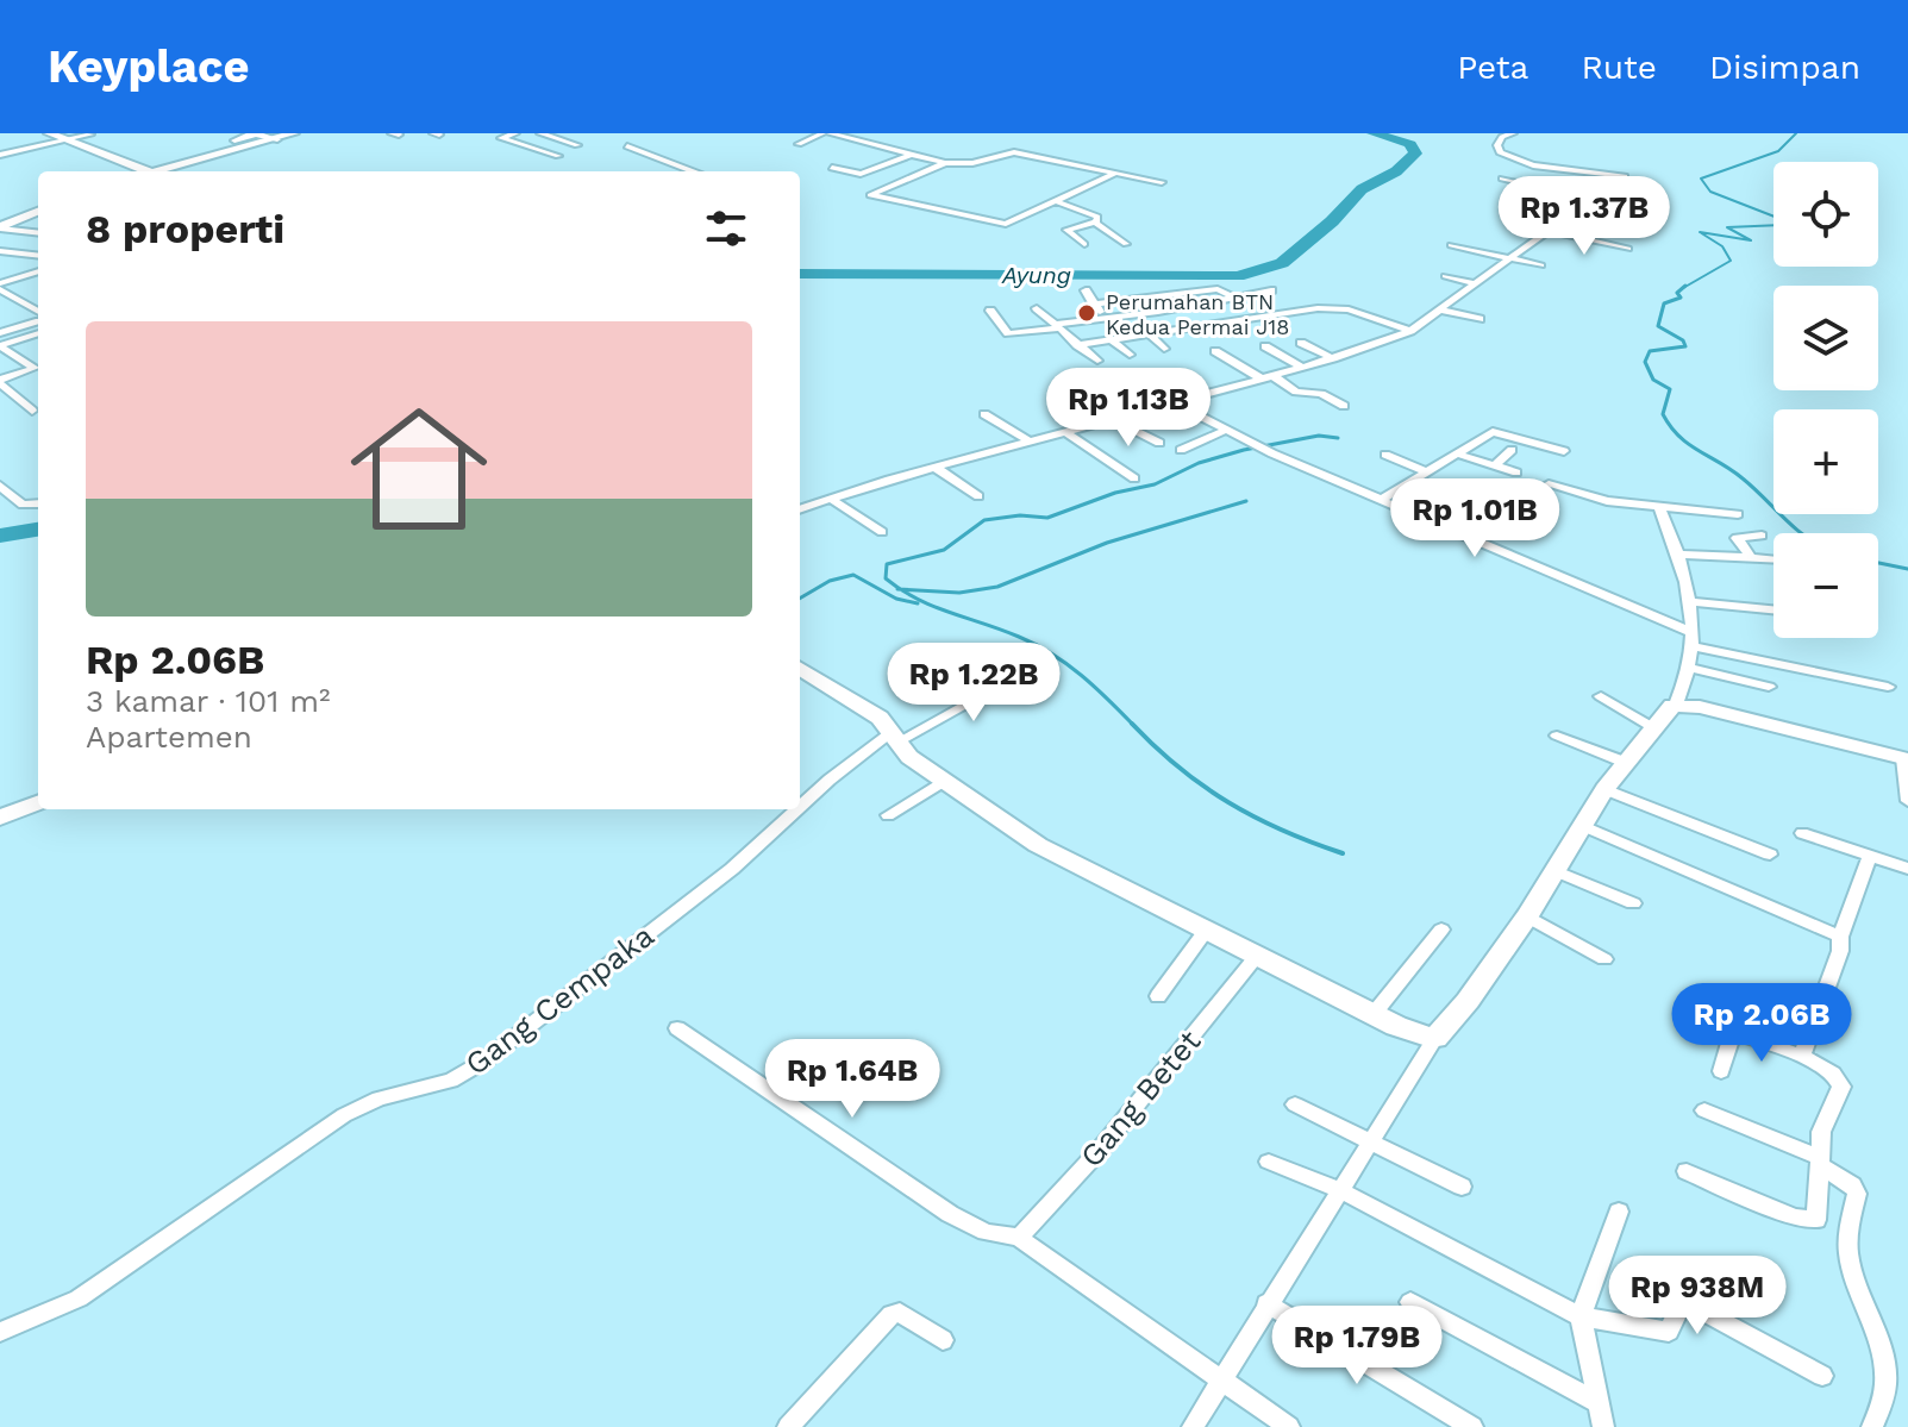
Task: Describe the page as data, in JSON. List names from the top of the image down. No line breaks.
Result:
{"streets":{"street":["Gang Cempaka","Gang Betet"]},"water":["Ayung"],"places":["Perumahan BTN Kedua Permai J18"],"page":{"header":"Keyplace","nav":["Peta","Rute","Disimpan"],"map_buttons":["+","−"],"heading":"8 properti","price":["Rp 1.37B","Rp 1.13B","Rp 1.01B","Rp 1.22B","Rp 2.06B","Rp 1.64B","Rp 938M","Rp 1.79B"],"list":[{"name":"Rp 2.06B","note":"3 kamar · 101 m² · Apartemen"}]}}
